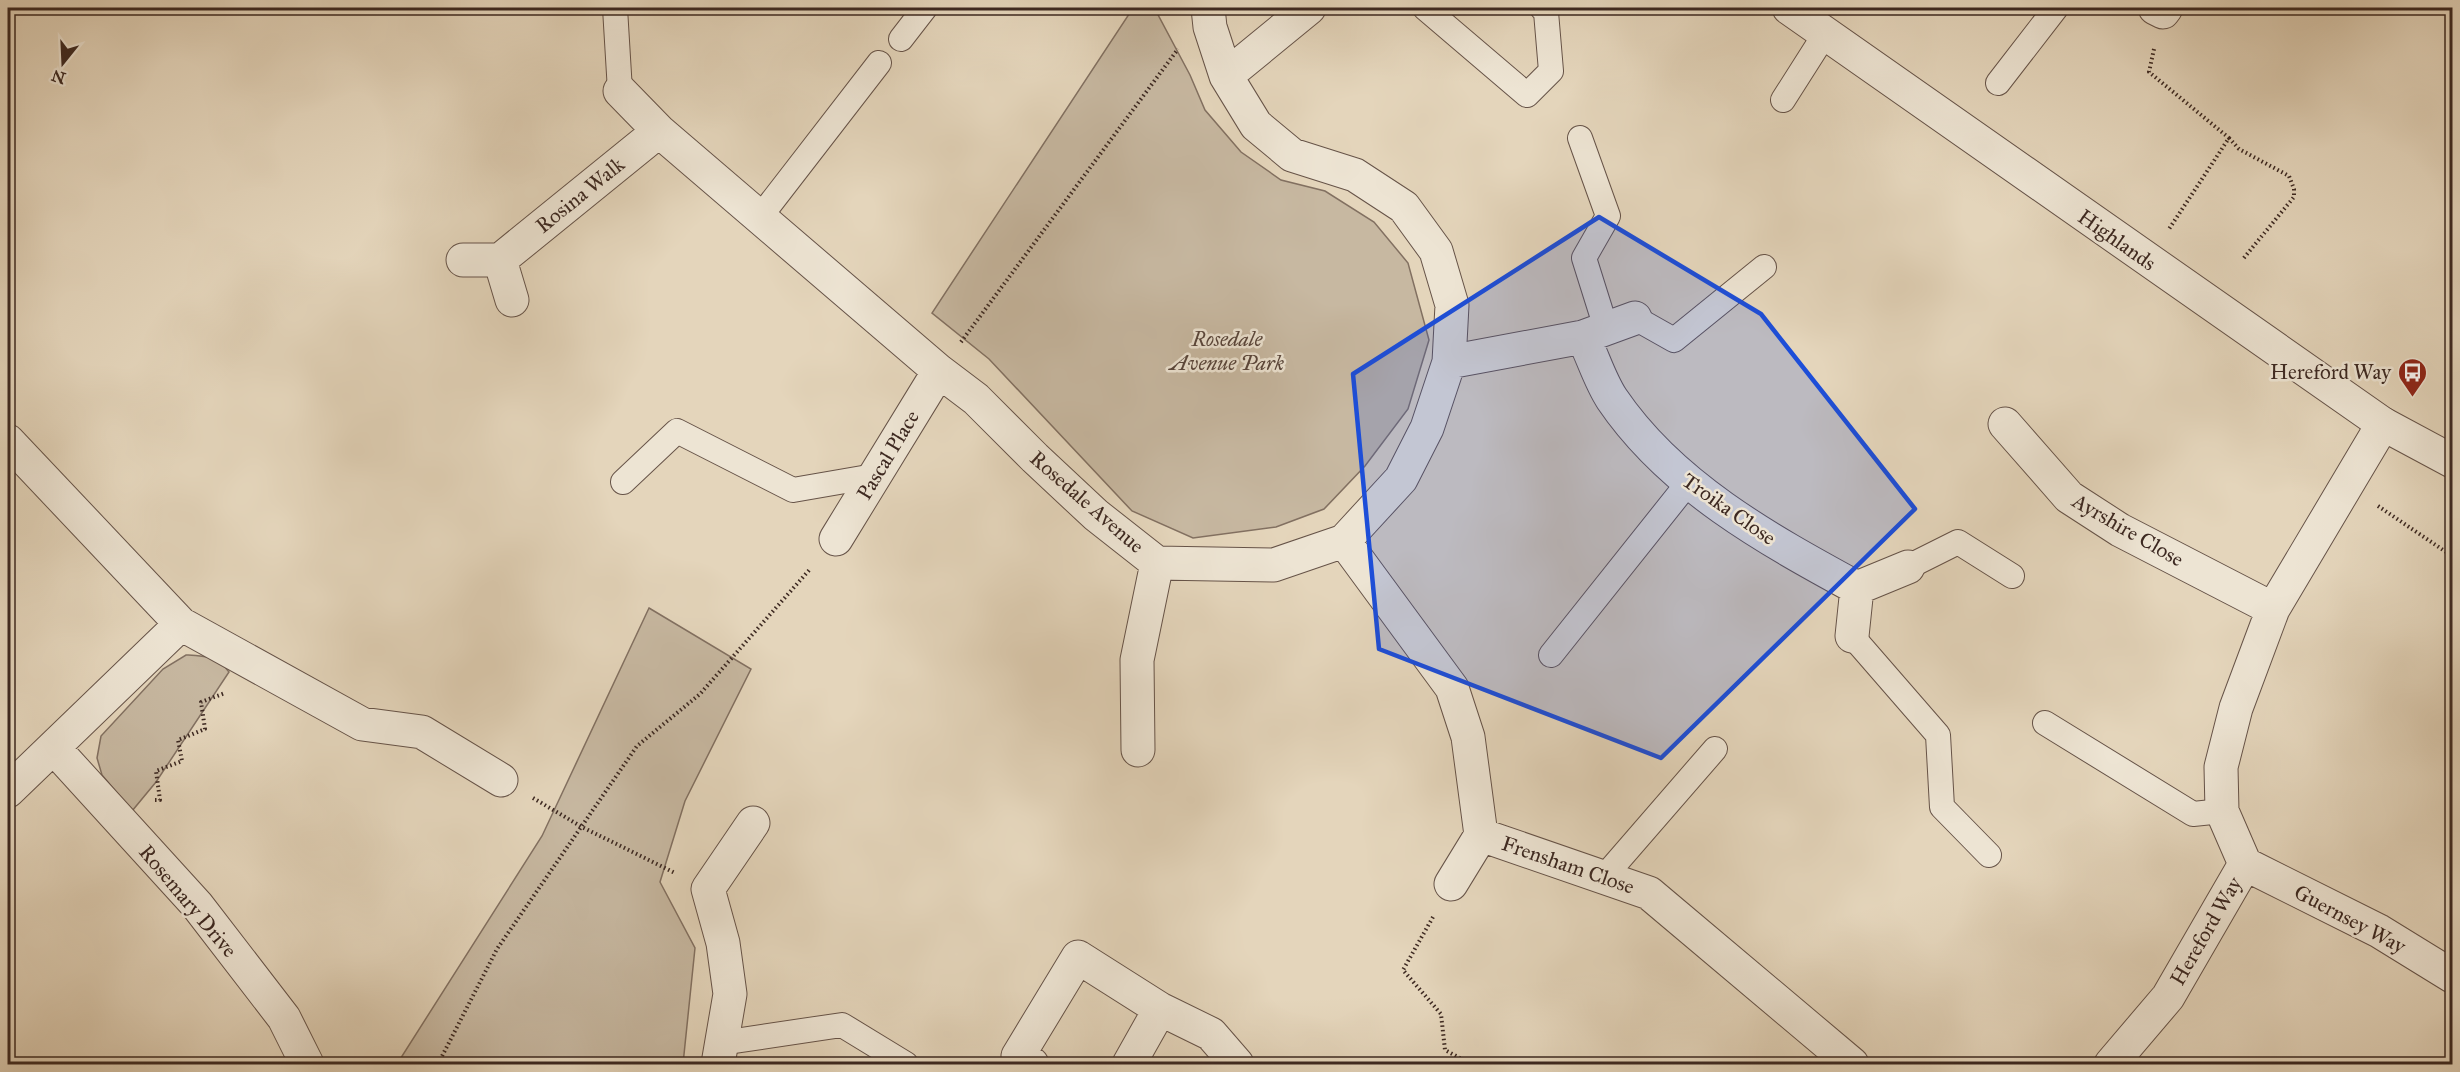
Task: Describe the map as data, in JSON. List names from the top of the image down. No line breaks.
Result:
{"streets":{"street":["Rosina Walk","Highlands","Pascal Place","Rosedale Avenue","Troika Close","Ayrshire Close","Frensham Close","Rosemary Drive","Guernsey Way","Hereford Way"]},"crossings":[["Rosina Walk","Rosedale Avenue"],["Highlands","Hereford Way"],["Pascal Place","Rosedale Avenue"],["Rosedale Avenue","Frensham Close"],["Ayrshire Close","Hereford Way"],["Guernsey Way","Hereford Way"]],"parks":["Rosedale Avenue Park"],"places":{"bus stop":["Hereford Way"]},"north":"bottom"}
